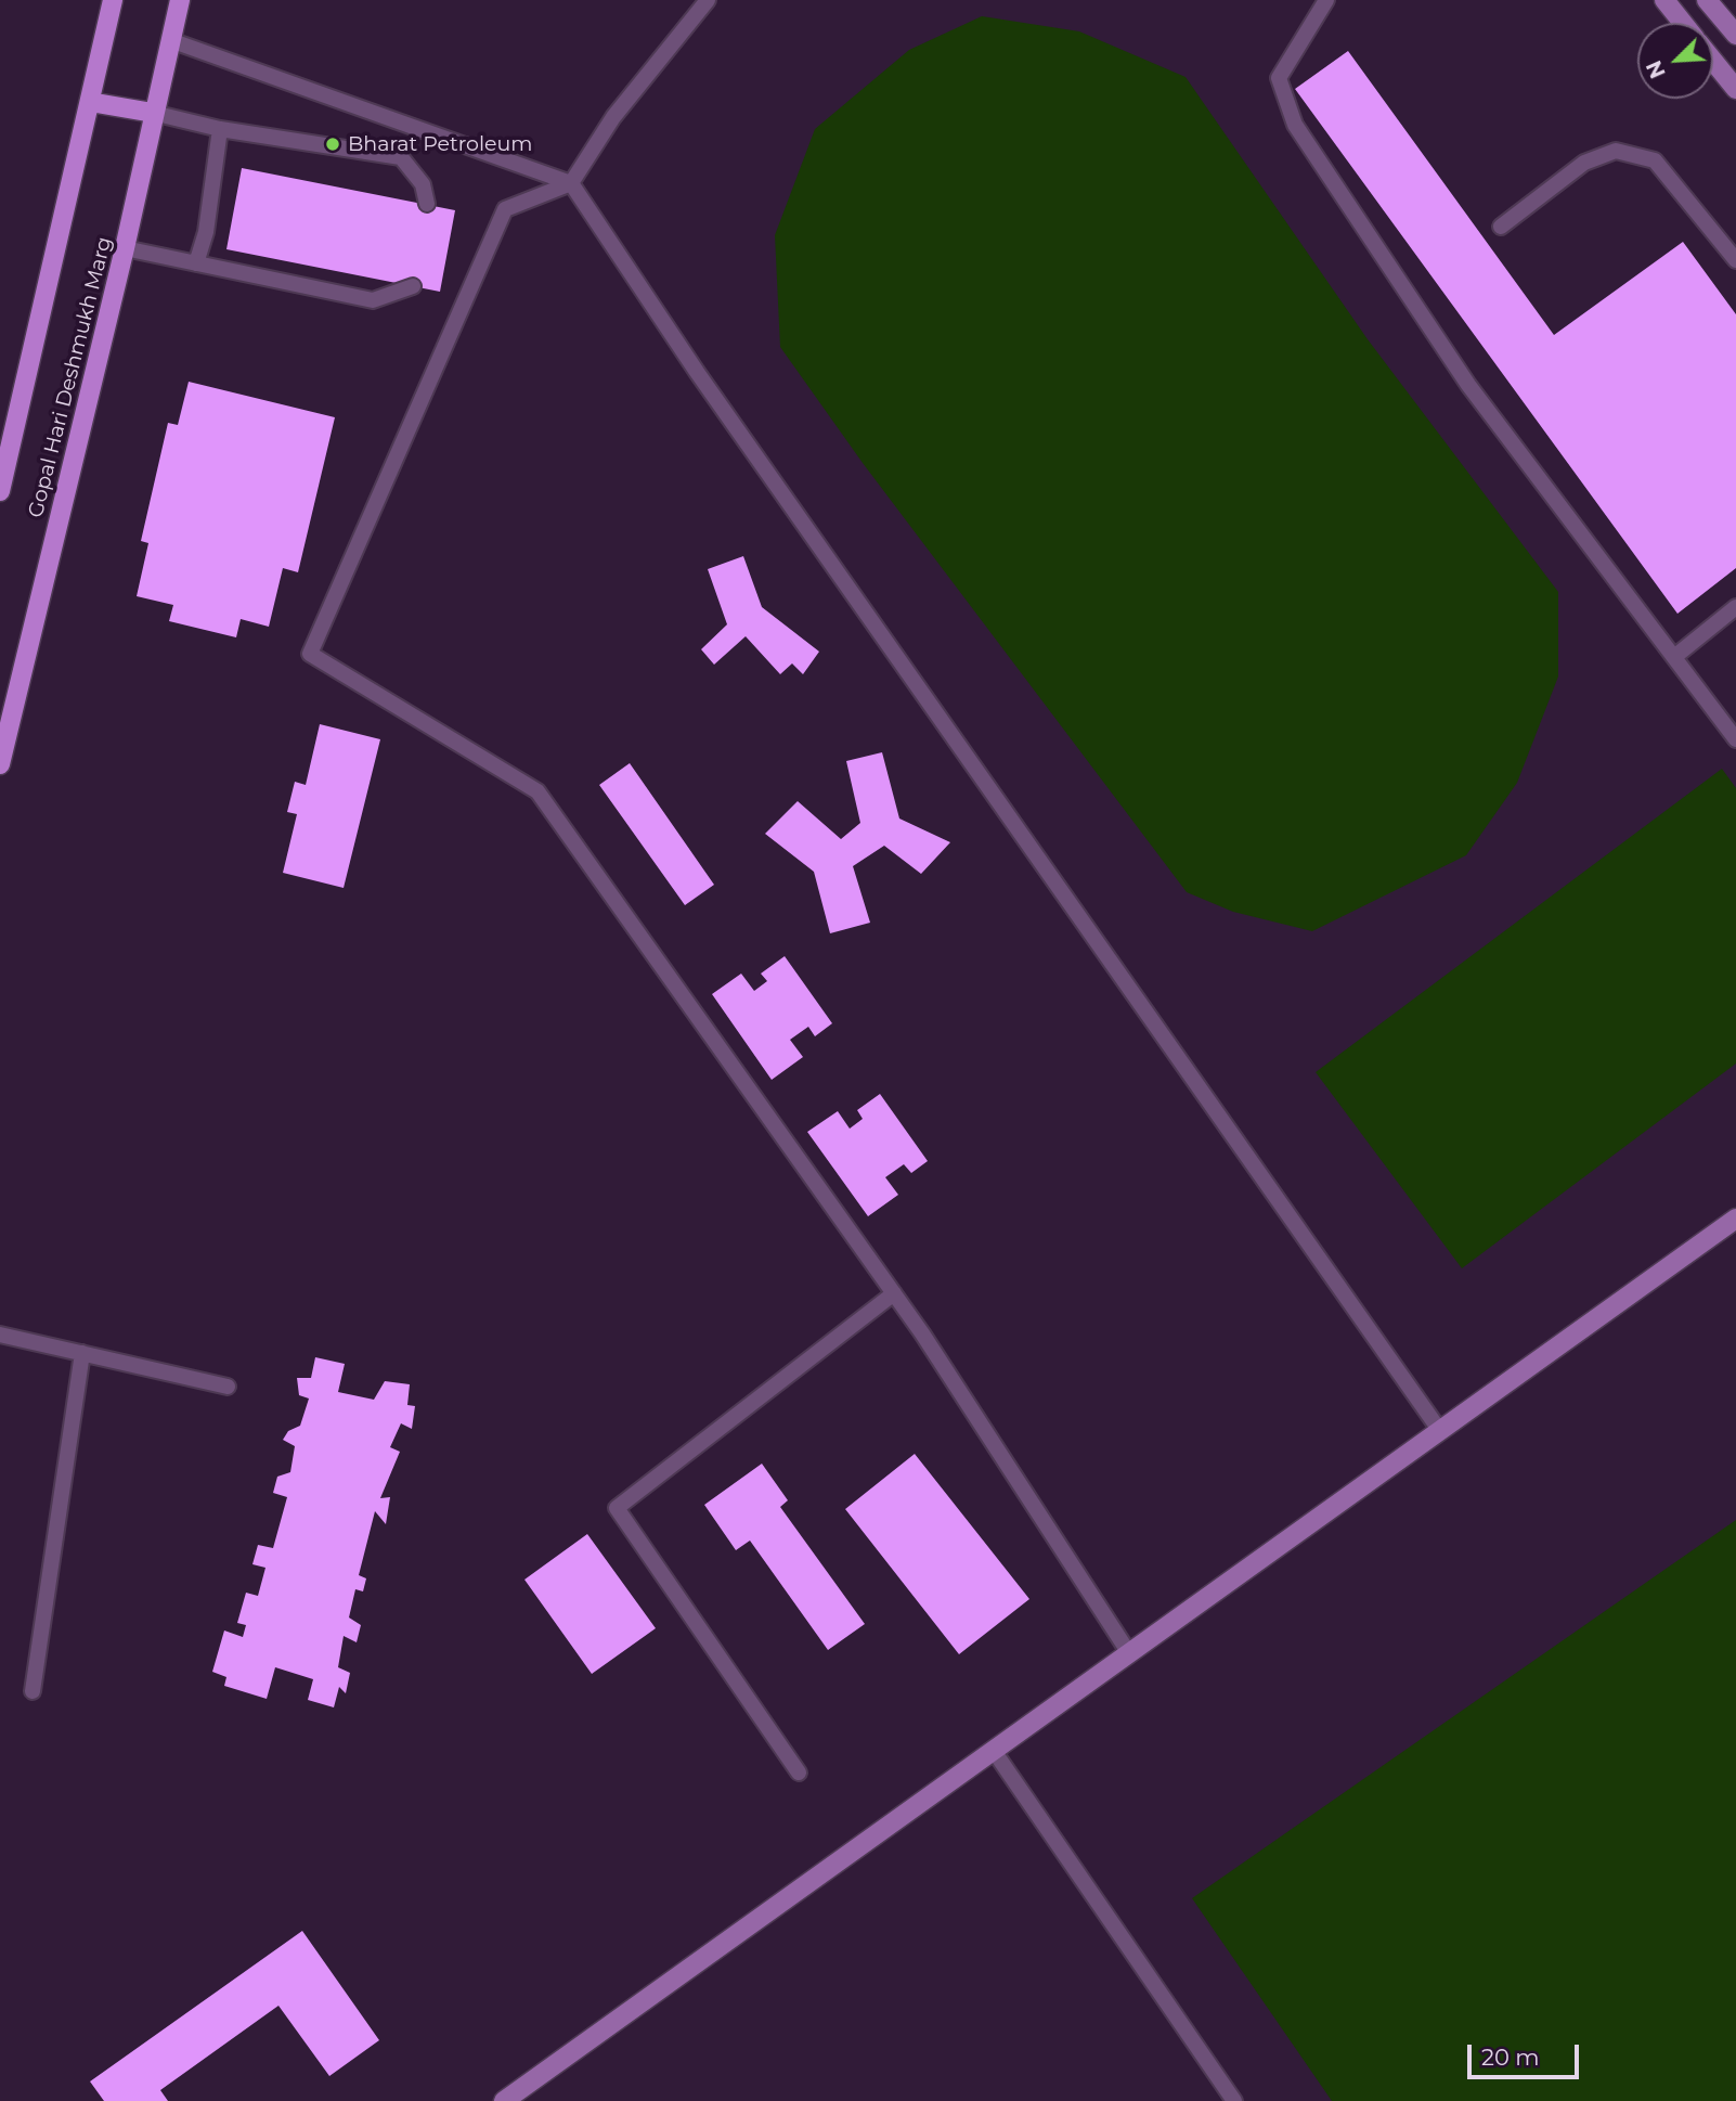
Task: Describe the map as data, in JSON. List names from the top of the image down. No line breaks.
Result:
{"streets":{"main road":["Gopal Hari Deshmukh Marg"]},"places":["Bharat Petroleum"],"scale_bar":"20 m","north":"bottom left"}
